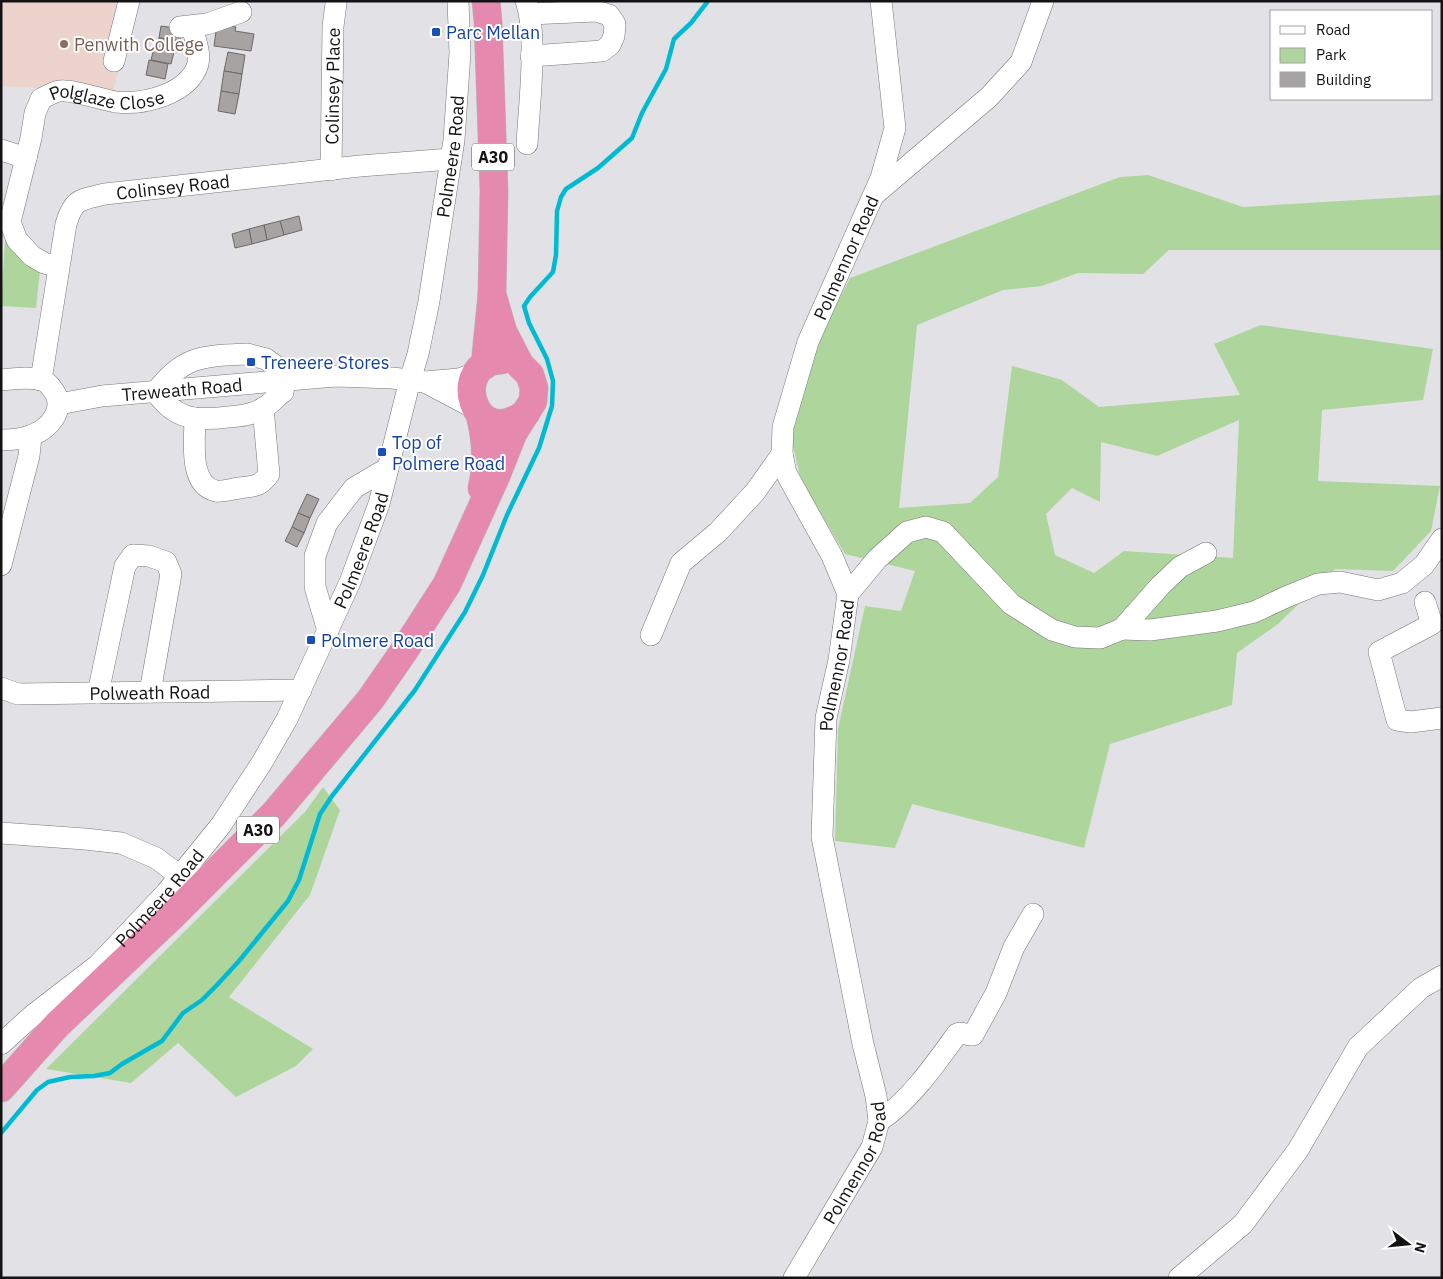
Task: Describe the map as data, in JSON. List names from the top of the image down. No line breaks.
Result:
{"streets":{"highway":["A30"],"street":["Colinsey Place","Polglaze Close","Polmeere Road","Colinsey Road","Polmennor Road","Treweath Road","Polweath Road"]},"crossings":[["Colinsey Place","Colinsey Road"],["Polglaze Close","Colinsey Road"],["Polmeere Road","Colinsey Road"],["Polmeere Road","Treweath Road"],["Polmeere Road","Polweath Road"],["A30","Treweath Road"]],"places":{"transit":["Parc Mellan","Treneere Stores","Top of Polmere Road","Polmere Road"],"other":["Penwith College"]},"legend":["Road","Park","Building"],"north":"right"}
